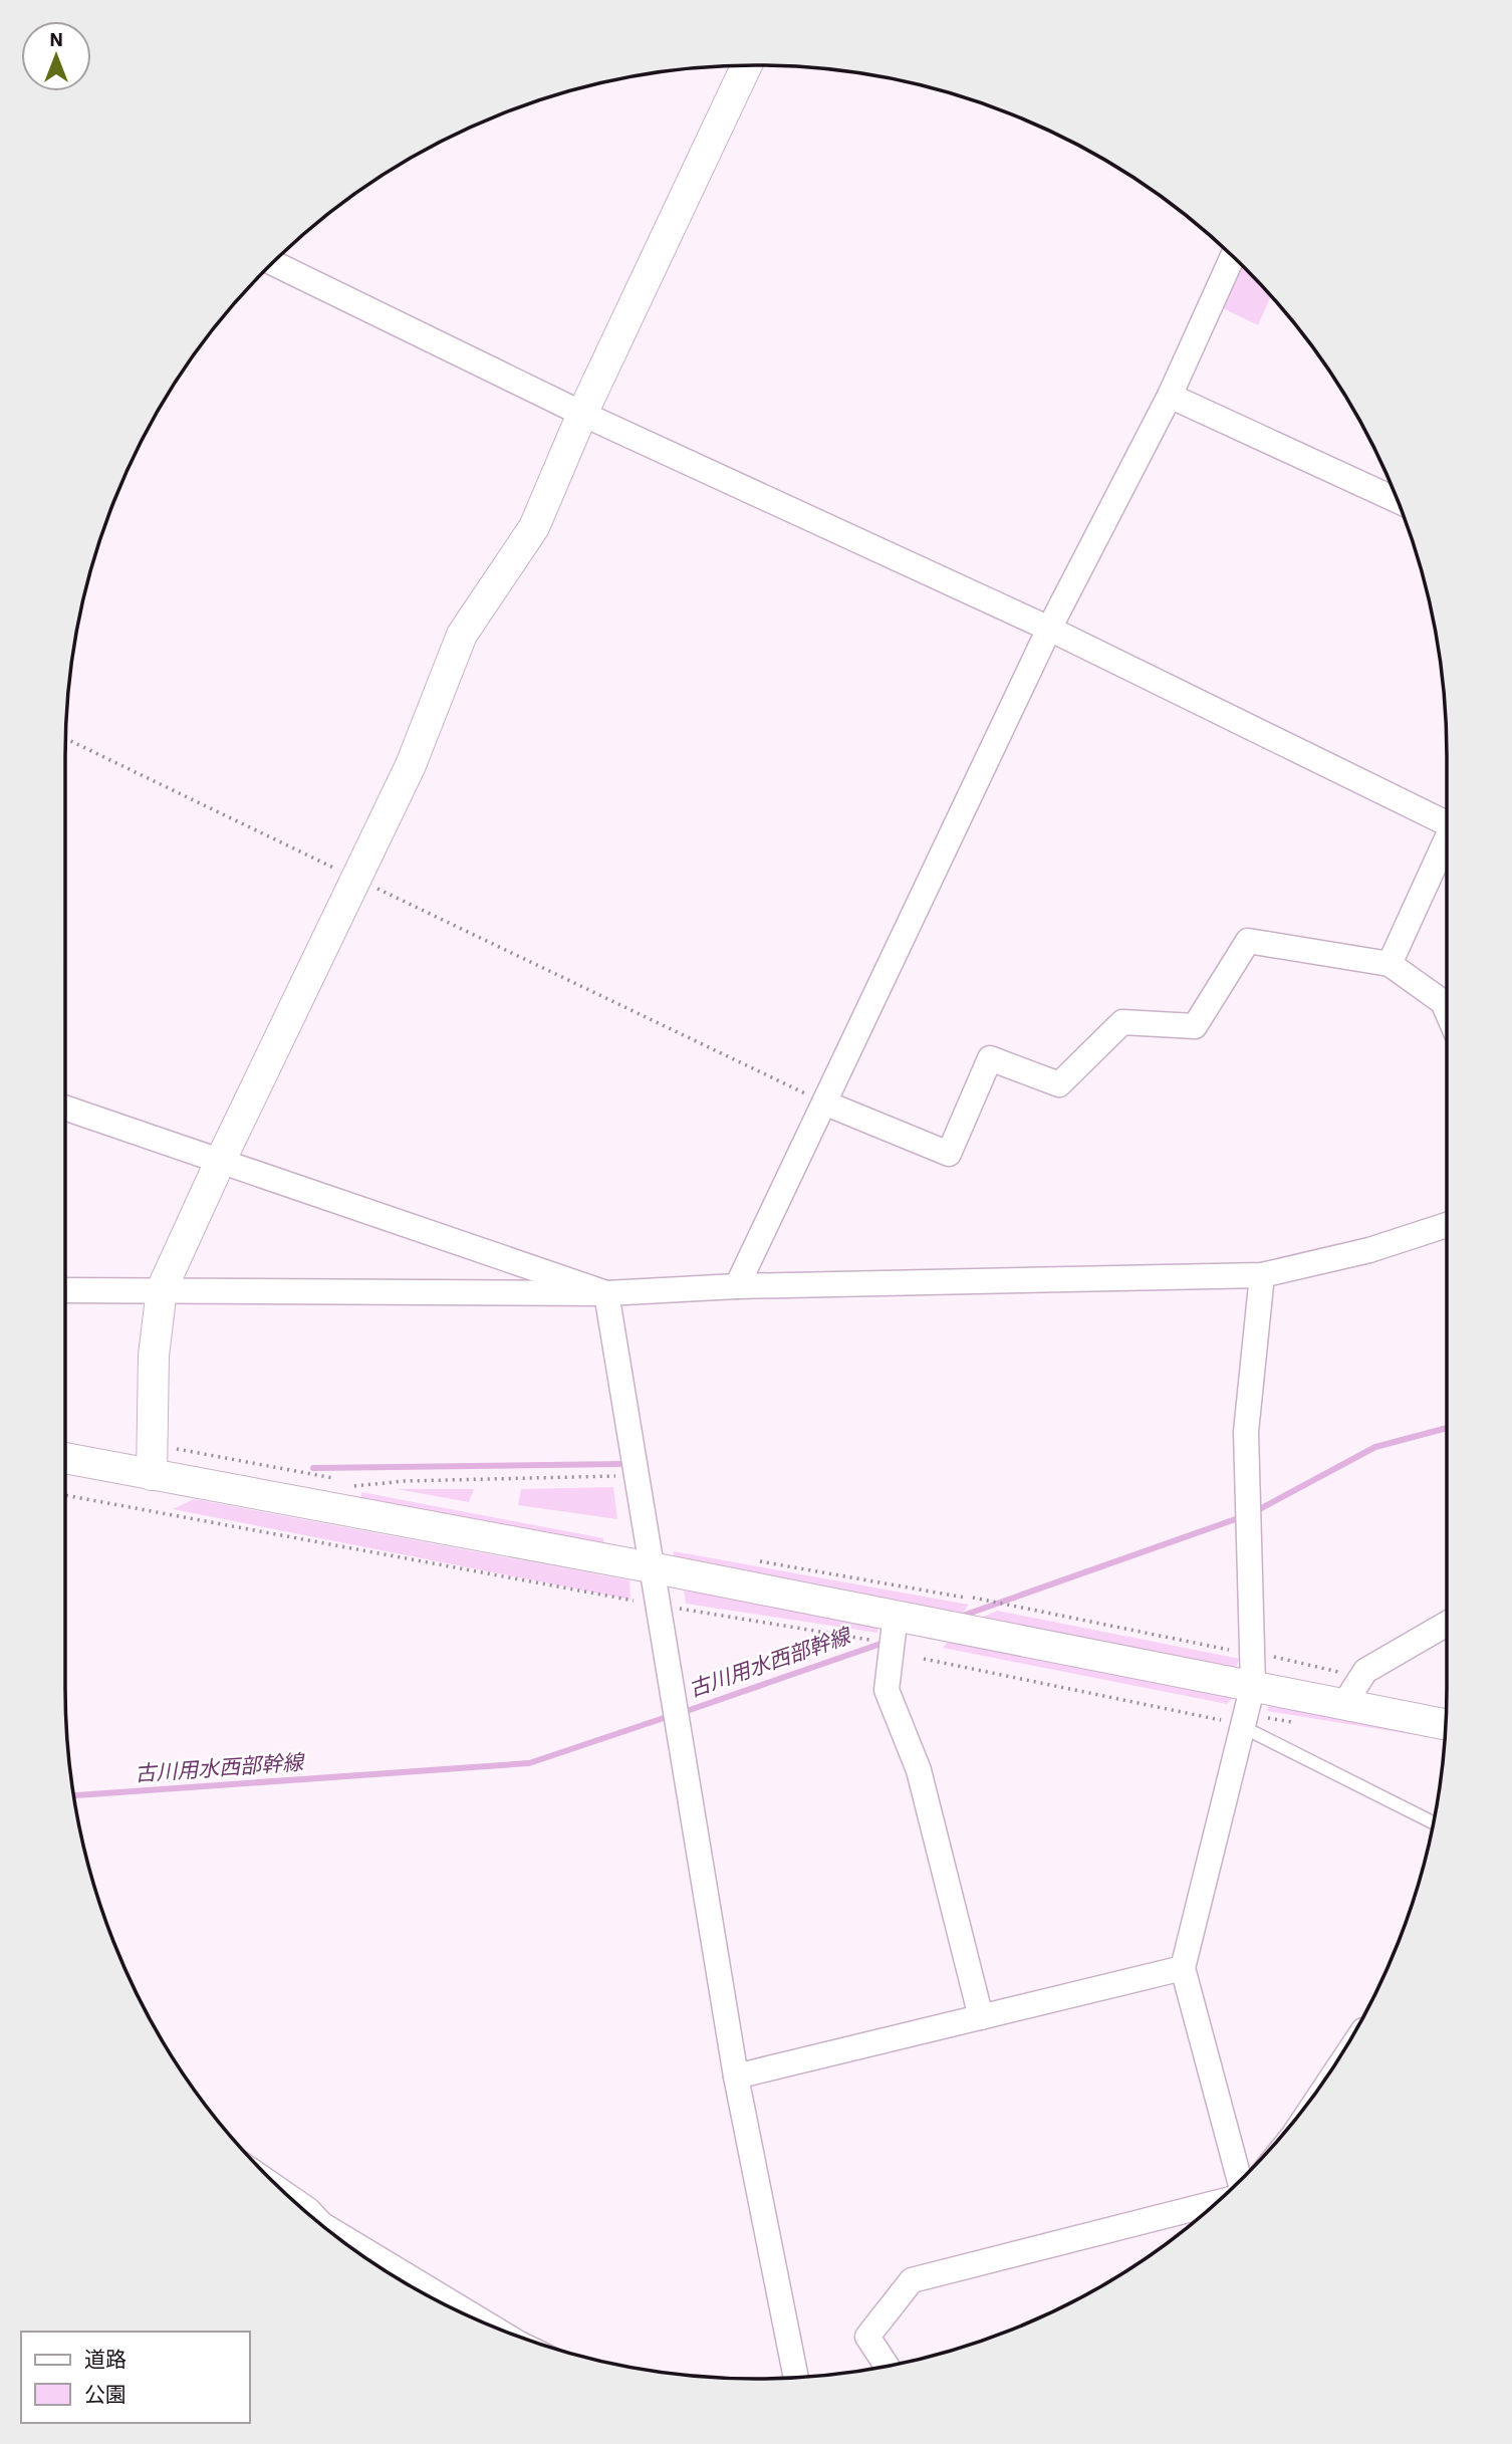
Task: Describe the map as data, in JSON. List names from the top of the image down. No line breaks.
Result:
{"water":["古川用水西部幹線"],"legend":["道路","公園"],"north":"top"}
